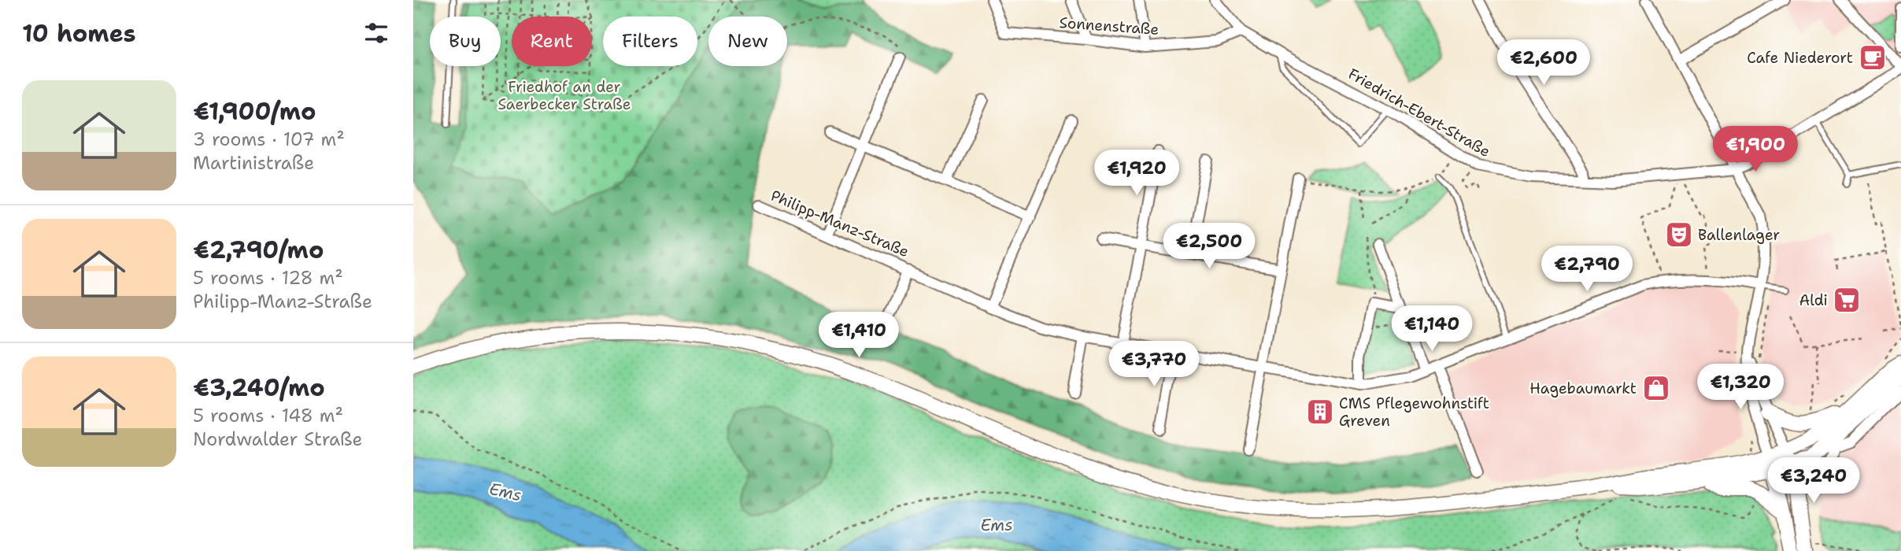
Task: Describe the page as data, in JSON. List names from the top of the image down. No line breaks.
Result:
{"streets":{"street":["Sonnenstraße","Friedrich-Ebert-Straße","Philipp-Manz-Straße"]},"crossings":[["Sonnenstraße","Friedrich-Ebert-Straße"]],"water":["Ems"],"parks":["Friedhof an der Saerbecker Straße"],"places":{"cafe":["Cafe Niederort"],"theatre":["Ballenlager"],"supermarket":["Aldi"],"shop":["Hagebaumarkt"],"building":["CMS Pflegewohnstift Greven"]},"page":{"heading":"10 homes","chip":["Buy","Rent","Filters","New"],"price":["€2,600","€1,900","€1,920","€2,500","€2,790","€1,140","€1,410","€3,770","€1,320","€3,240"],"list":[{"name":"€1,900/mo","note":"3 rooms · 107 m² · Martinistraße"},{"name":"€2,790/mo","note":"5 rooms · 128 m² · Philipp-Manz-Straße"},{"name":"€3,240/mo","note":"5 rooms · 148 m² · Nordwalder Straße"}]}}
